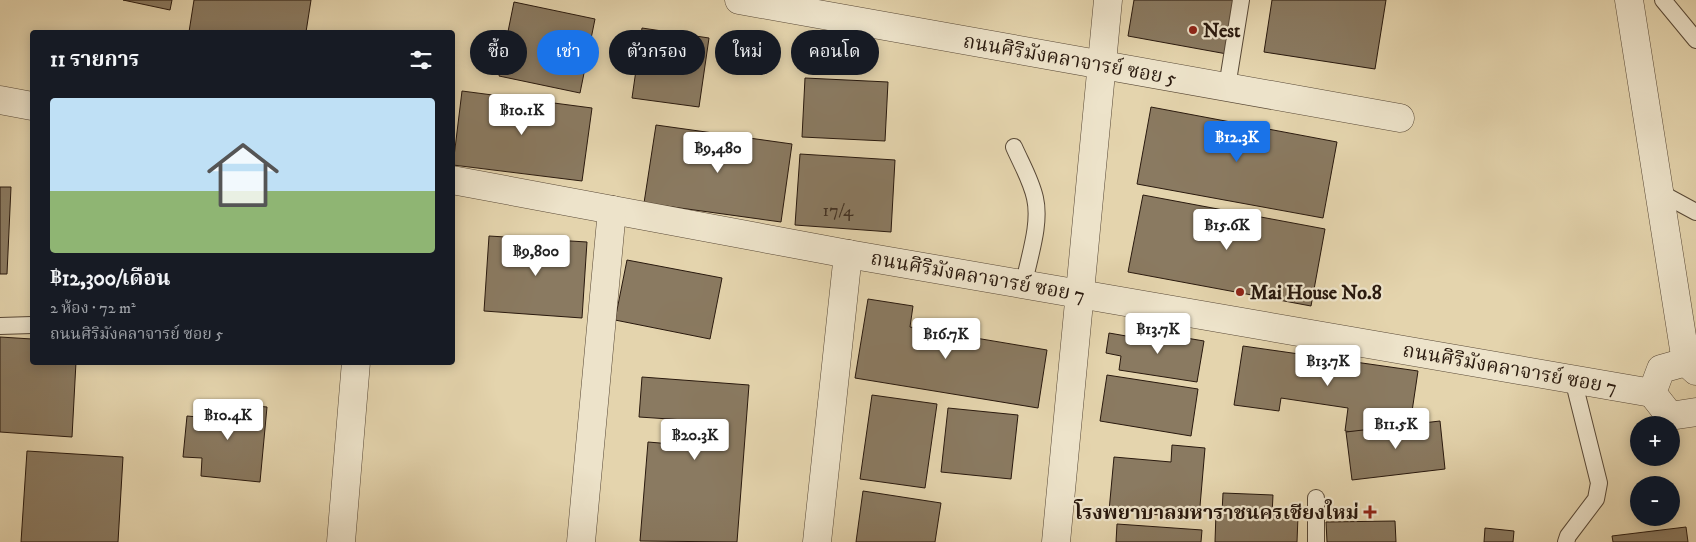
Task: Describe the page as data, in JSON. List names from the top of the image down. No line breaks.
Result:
{"streets":{"street":["ถนนศิริมังคลาจารย์ ซอย 5","ถนนศิริมังคลาจารย์ ซอย 7"]},"places":{"other":["Nest","Mai House No.8"],"health":["โรงพยาบาลมหาราชนครเชียงใหม่"]},"house_numbers":["17/4"],"page":{"chip":["ซื้อ","เช่า","ตัวกรอง","ใหม่","คอนโด"],"heading":"11 รายการ","list":[{"name":"฿12,300/เดือน","note":"2 ห้อง · 72 m² · ถนนศิริมังคลาจารย์ ซอย 5"}],"price":["฿10.1K","฿12.3K","฿9,480","฿15.6K","฿9,800","฿13.7K","฿16.7K","฿13.7K","฿10.4K","฿11.5K","฿20.3K"],"map_buttons":["+","−"]}}
